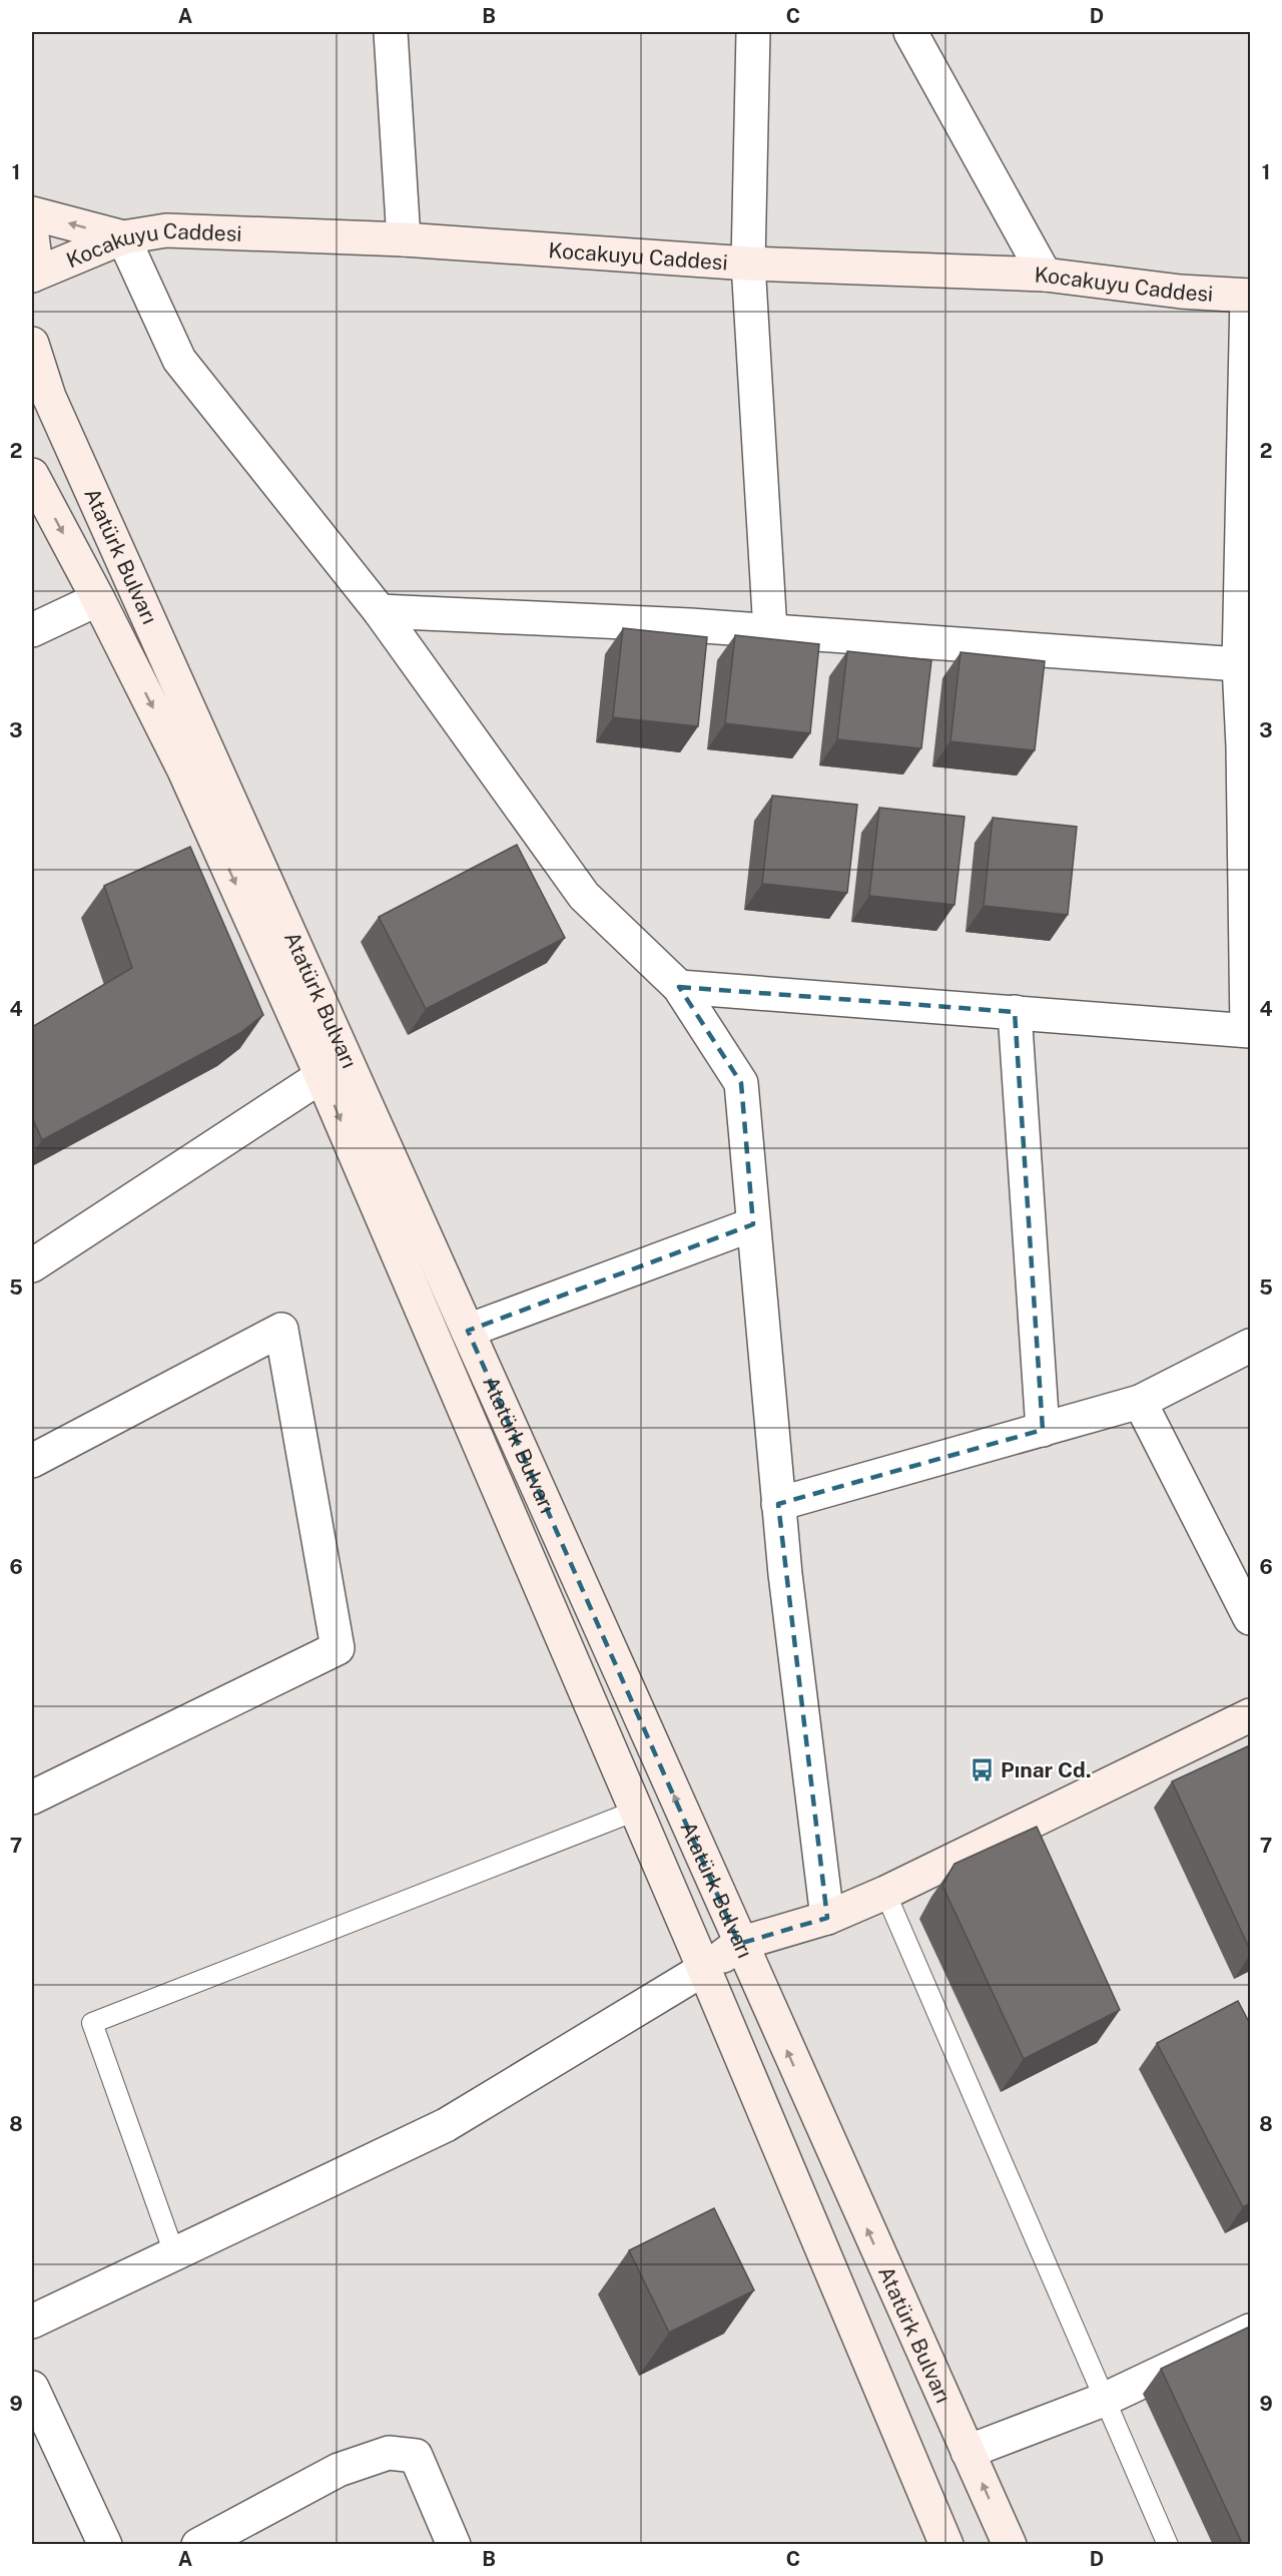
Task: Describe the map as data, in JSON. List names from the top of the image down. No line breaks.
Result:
{"streets":{"main road":["Kocakuyu Caddesi","Atatürk Bulvarı"]},"places":{"bus stop":["Pınar Cd."]},"grid":{"columns":["A","B","C","D"],"rows":["1","2","3","4","5","6","7","8","9"]}}
